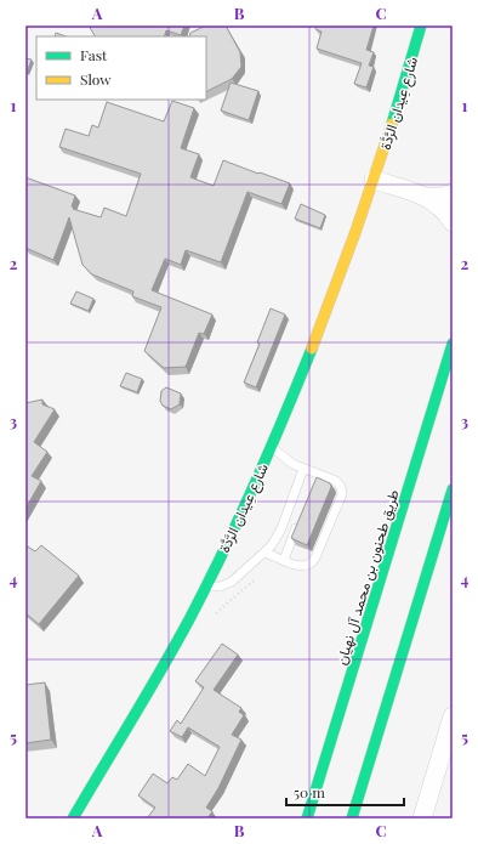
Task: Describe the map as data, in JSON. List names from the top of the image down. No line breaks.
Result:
{"streets":{"street":["شارع عِيدان الرَّدَّة","طريق طحنون بن محمد آل نهيان"]},"legend":["Fast","Slow"],"scale_bar":"50 m","grid":{"columns":["A","B","C"],"rows":["1","2","3","4","5"]}}
